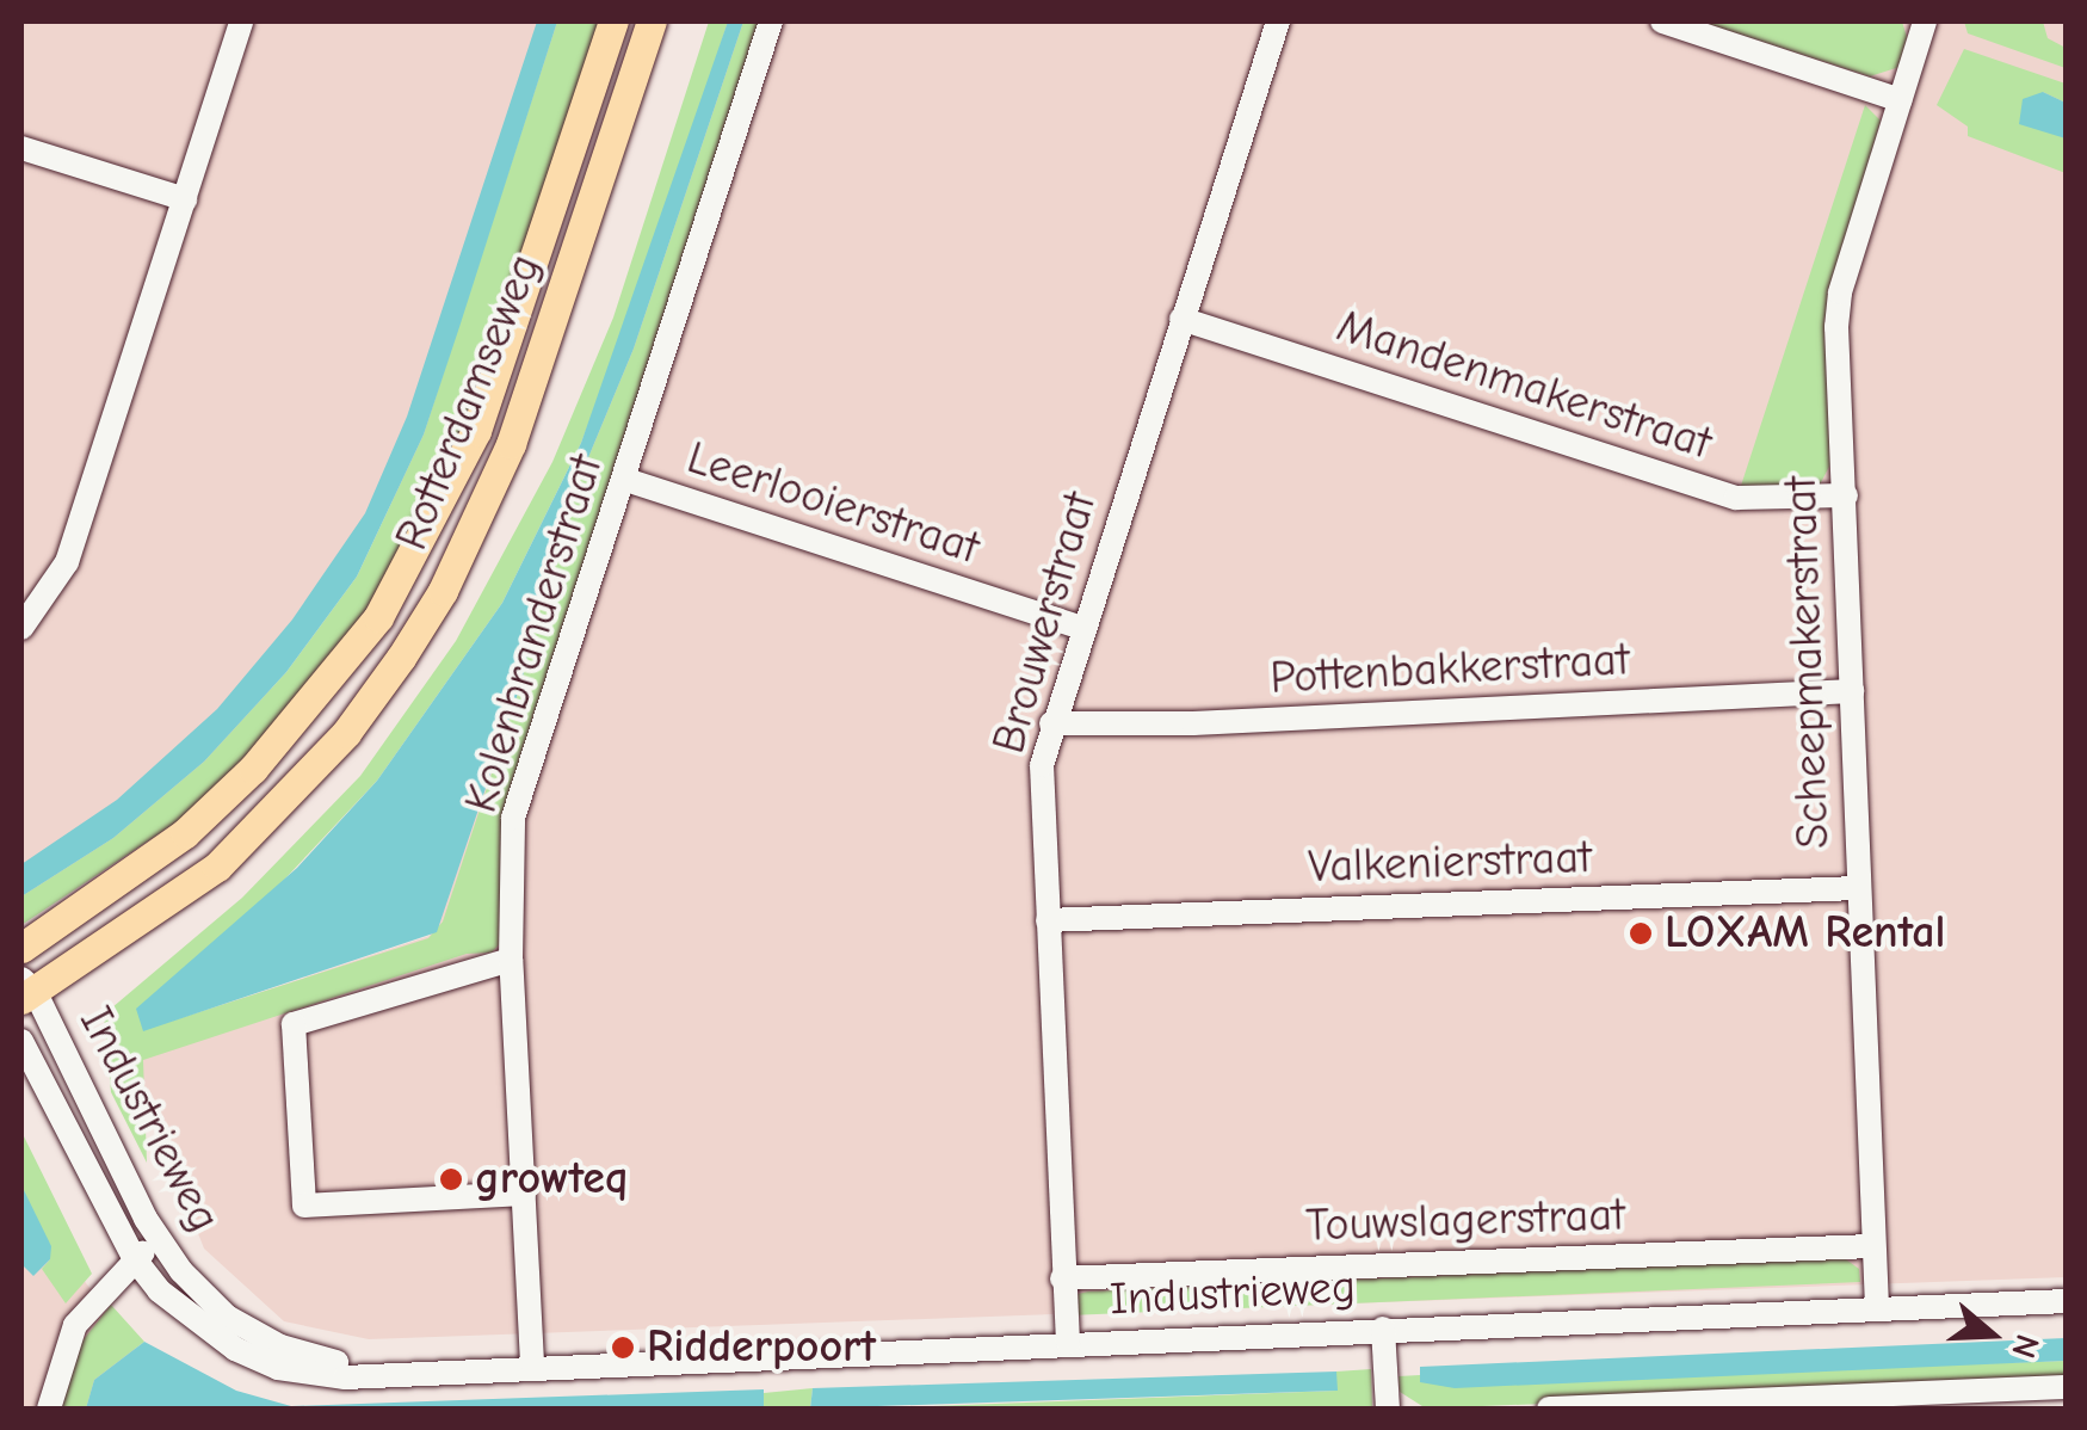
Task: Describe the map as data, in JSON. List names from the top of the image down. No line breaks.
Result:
{"streets":{"main road":["Rotterdamseweg"],"street":["Mandenmakerstraat","Leerlooierstraat","Brouwerstraat","Kolenbranderstraat","Scheepmakerstraat","Pottenbakkerstraat","Valkenierstraat","Industrieweg","Touwslagerstraat"]},"crossings":[["Mandenmakerstraat","Brouwerstraat"],["Mandenmakerstraat","Scheepmakerstraat"],["Rotterdamseweg","Industrieweg"],["Leerlooierstraat","Brouwerstraat"],["Leerlooierstraat","Kolenbranderstraat"],["Brouwerstraat","Pottenbakkerstraat"],["Brouwerstraat","Valkenierstraat"],["Brouwerstraat","Industrieweg"],["Brouwerstraat","Touwslagerstraat"],["Kolenbranderstraat","Industrieweg"],["Scheepmakerstraat","Pottenbakkerstraat"],["Scheepmakerstraat","Valkenierstraat"],["Scheepmakerstraat","Industrieweg"],["Scheepmakerstraat","Touwslagerstraat"]],"places":["LOXAM Rental","growteq","Ridderpoort"],"north":"right"}
